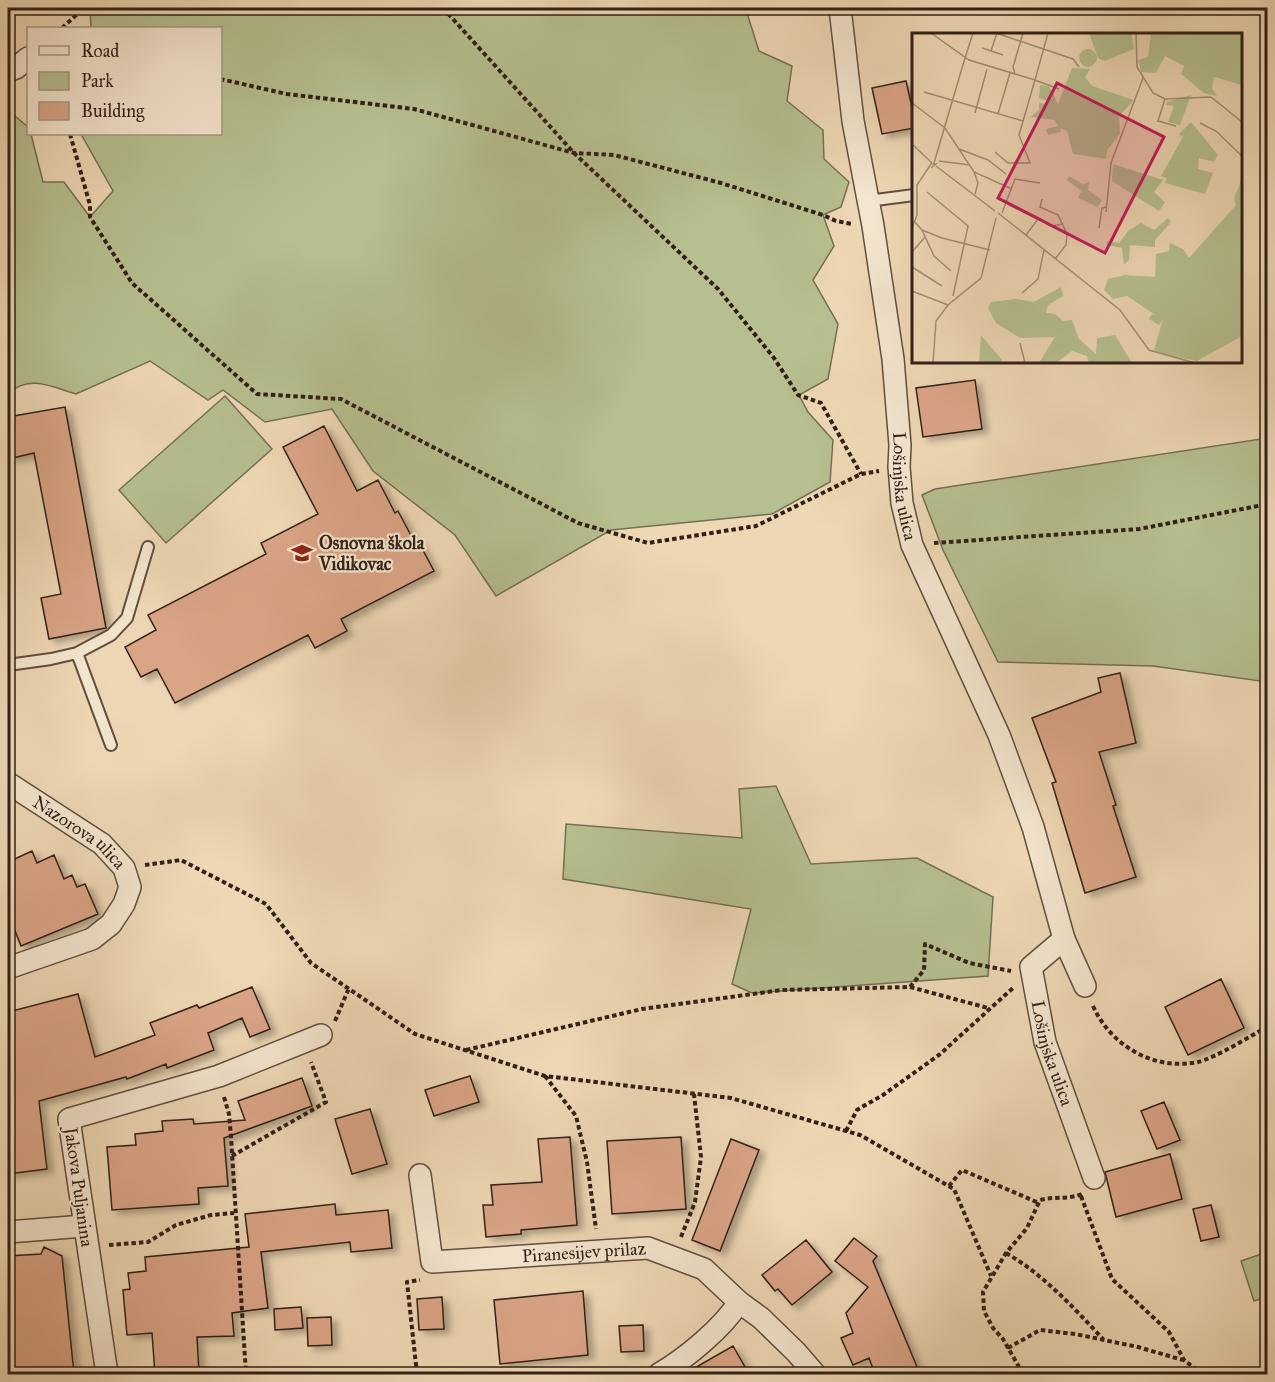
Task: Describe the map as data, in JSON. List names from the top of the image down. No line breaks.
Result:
{"streets":{"street":["Lošinjska ulica","Nazorova ulica","Jakova Puljanina","Piranesijev prilaz"]},"places":{"school or university":["Osnovna škola Vidikovac"]},"legend":["Road","Park","Building"]}
